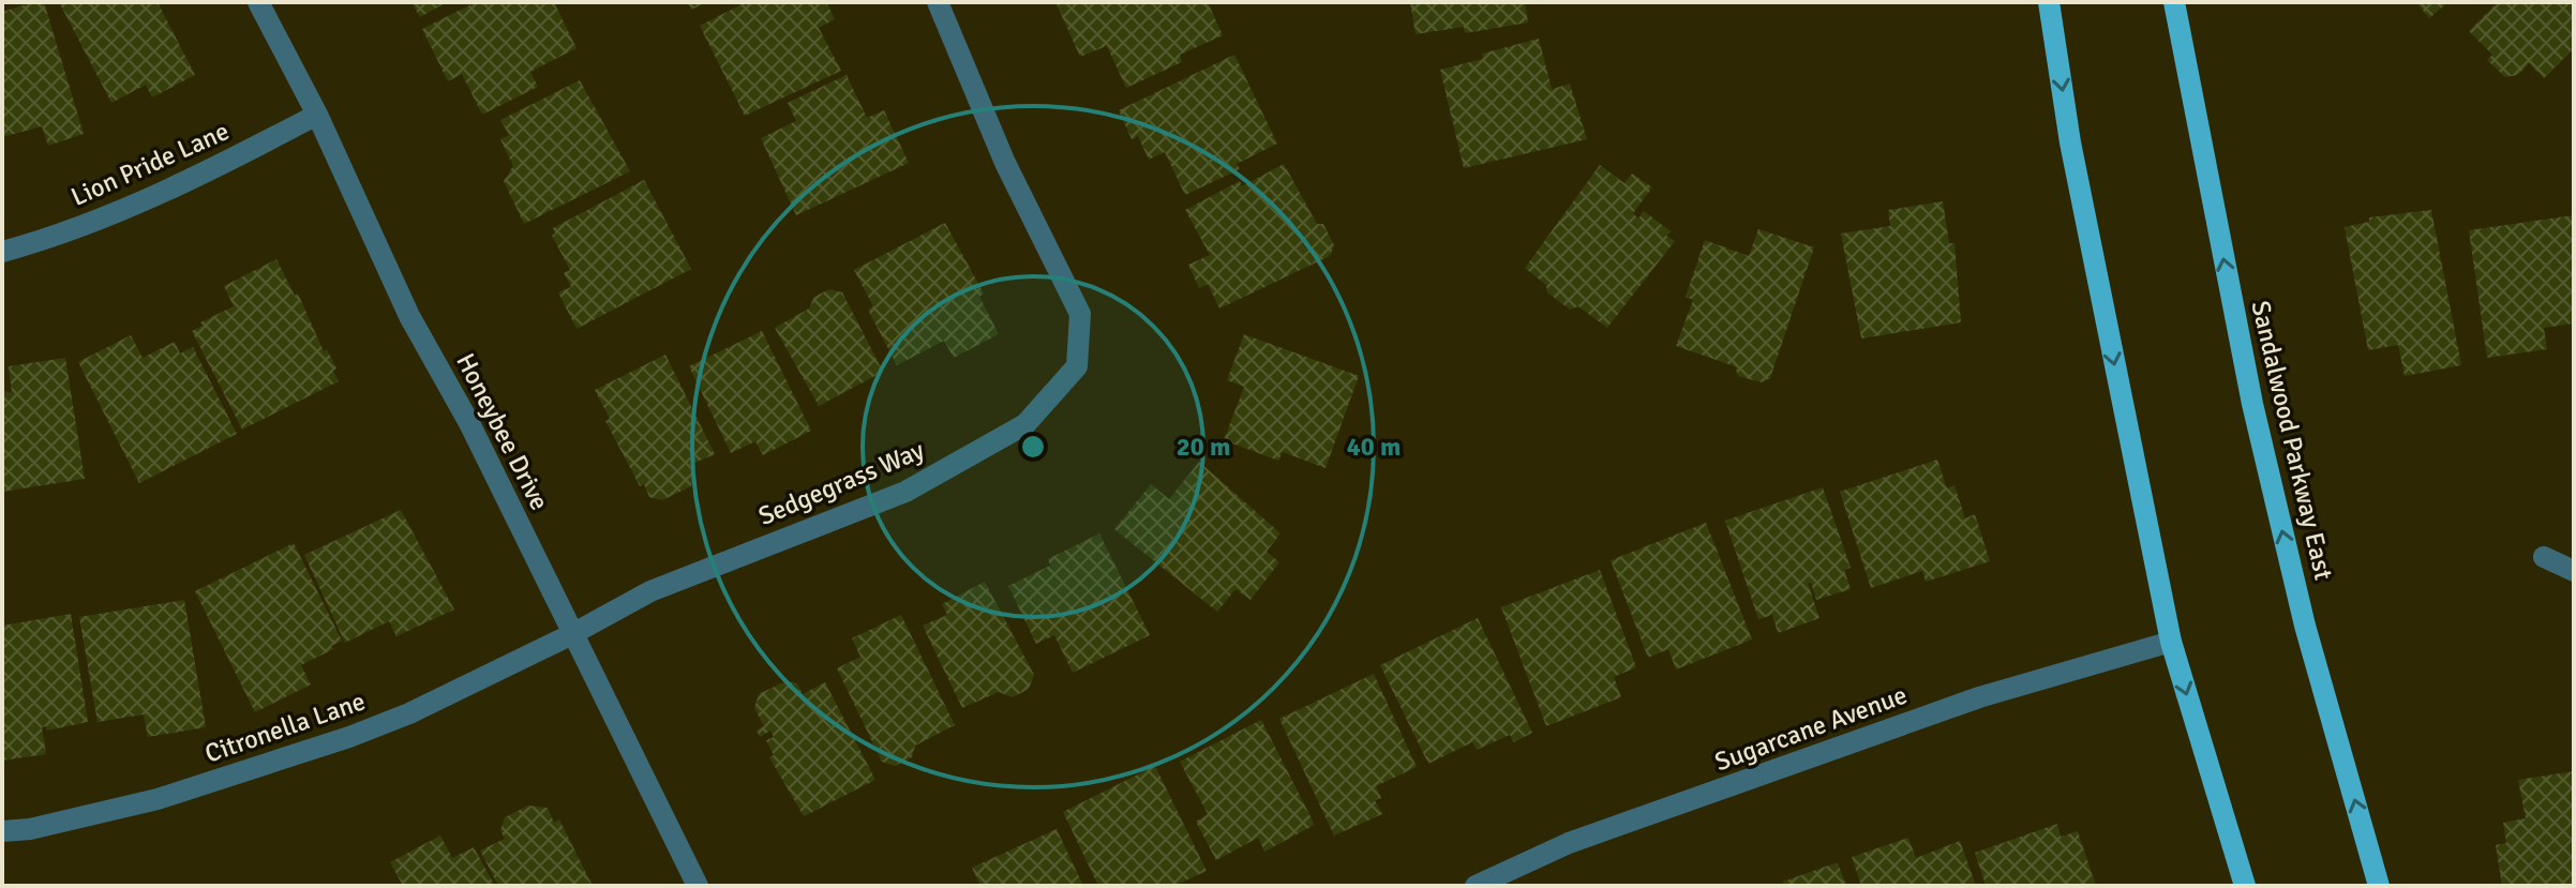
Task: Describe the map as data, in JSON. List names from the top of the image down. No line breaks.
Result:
{"streets":{"main road":["Sandalwood Parkway East"],"street":["Lion Pride Lane","Honeybee Drive","Sedgegrass Way","Citronella Lane","Sugarcane Avenue"]},"crossings":[["Lion Pride Lane","Honeybee Drive"],["Honeybee Drive","Sedgegrass Way"],["Honeybee Drive","Citronella Lane"],["Sedgegrass Way","Citronella Lane"]],"rings":["20 m","40 m"]}
